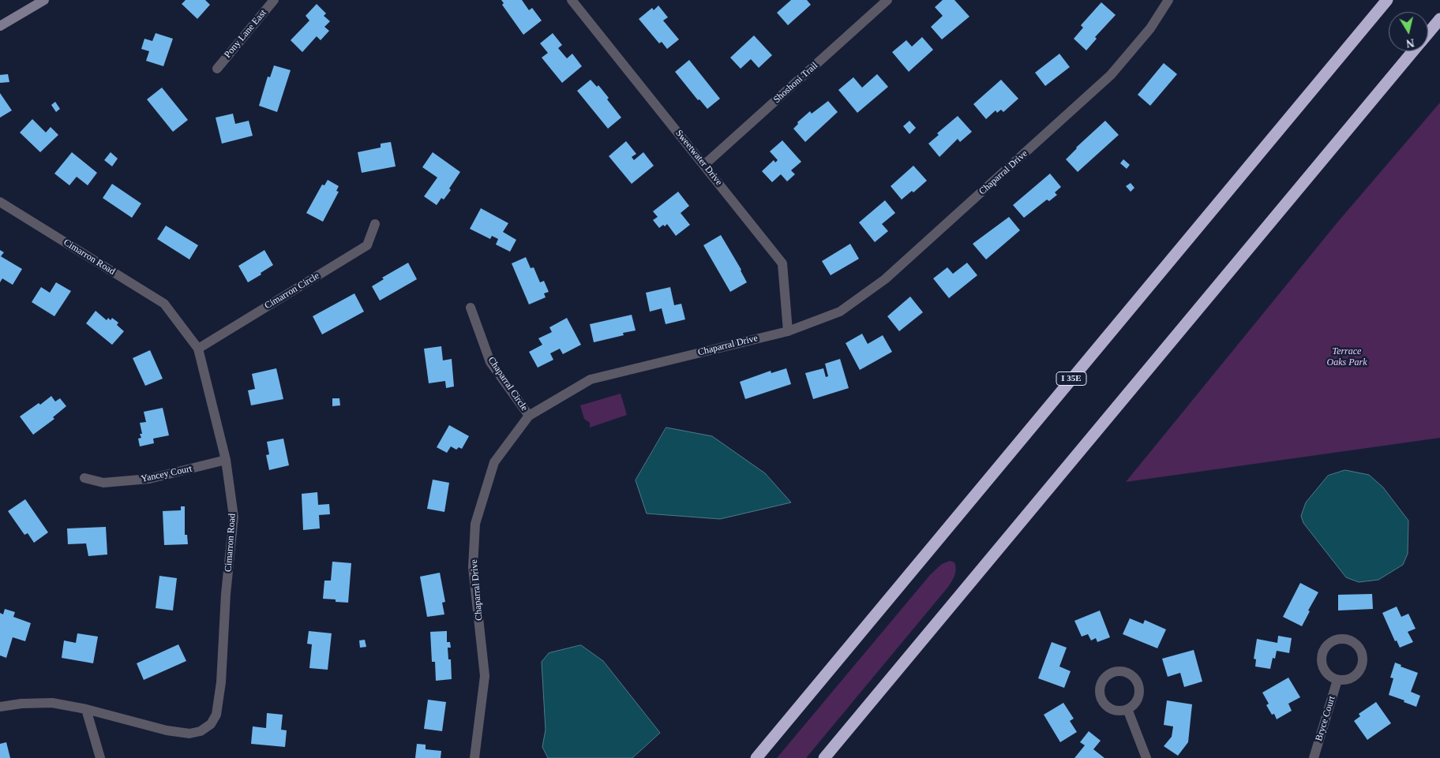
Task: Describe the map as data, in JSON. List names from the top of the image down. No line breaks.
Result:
{"streets":{"highway":["I 35E"],"street":["Pony Lane East","Shoshoni Trail","Sweetwater Drive","Chaparral Drive","Cimarron Road","Cimarron Circle","Chaparral Circle","Yancey Court","Bryce Court"]},"crossings":[["Shoshoni Trail","Sweetwater Drive"],["Sweetwater Drive","Chaparral Drive"],["Chaparral Drive","Chaparral Circle"],["Cimarron Road","Cimarron Circle"],["Cimarron Road","Yancey Court"]],"parks":["Terrace Oaks Park"],"north":"bottom"}
